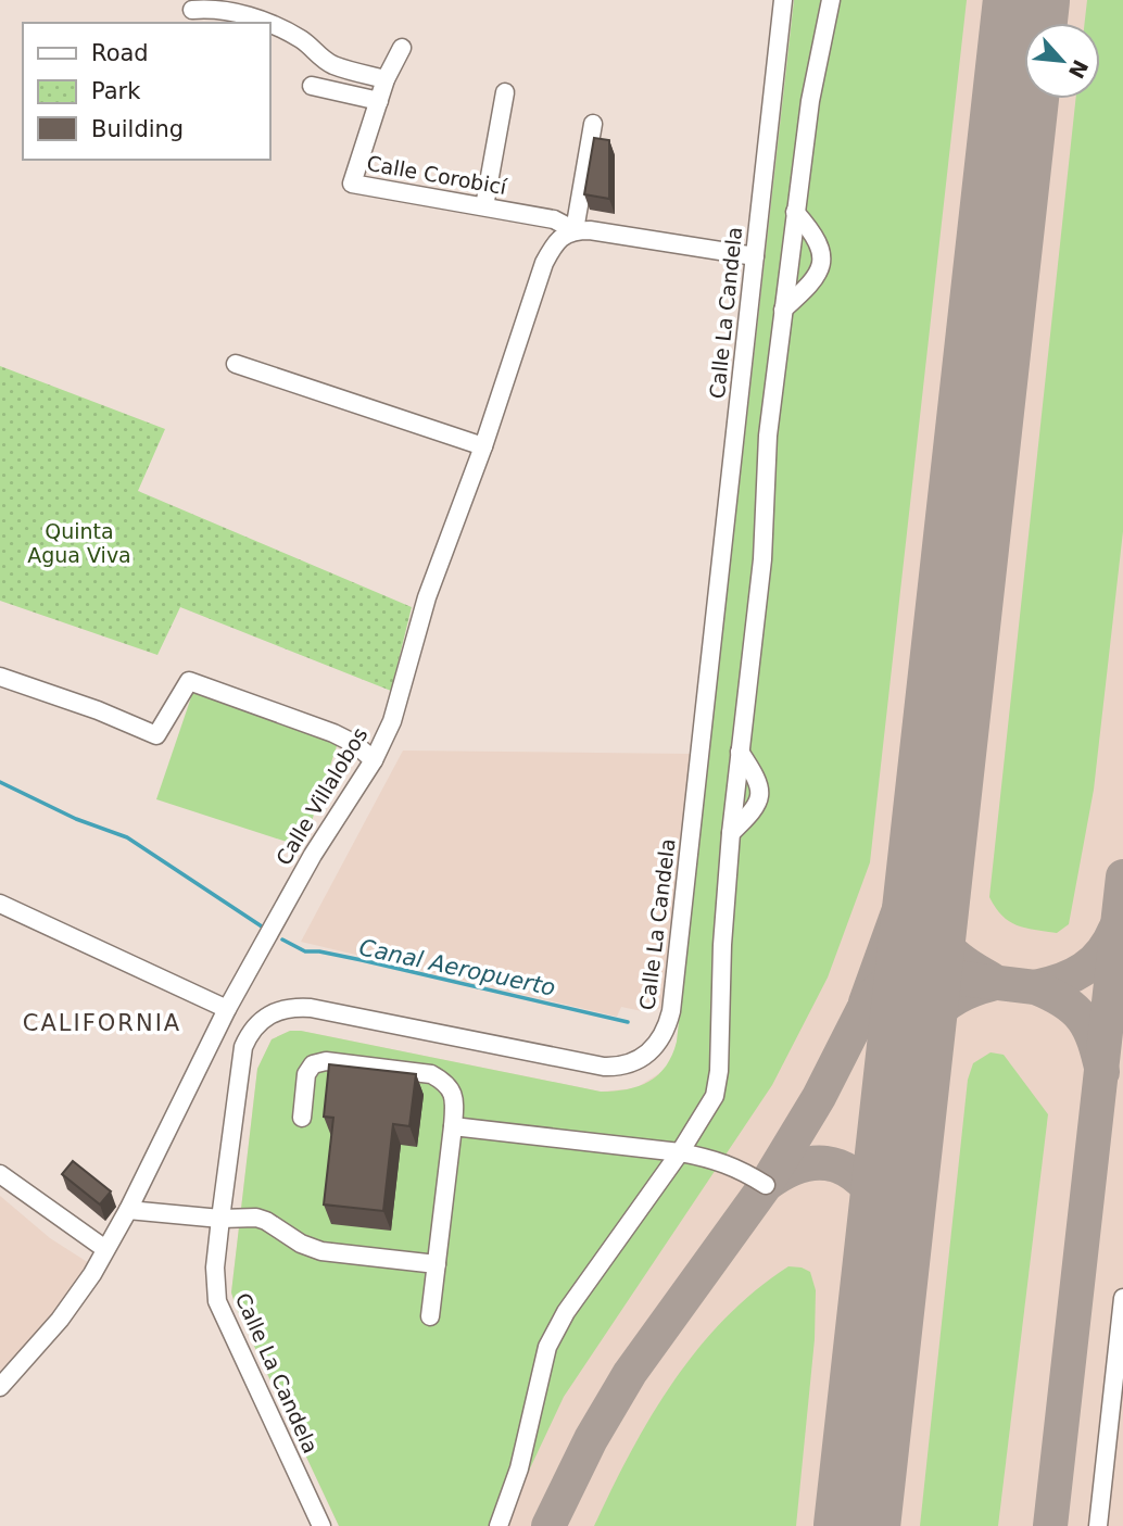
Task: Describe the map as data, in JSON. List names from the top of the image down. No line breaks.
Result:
{"streets":{"street":["Calle Corobicí","Calle La Candela","Calle Villalobos"]},"crossings":[["Calle Corobicí","Calle Villalobos"]],"districts":["CALIFORNIA"],"water":["Canal Aeropuerto"],"parks":["Quinta Agua Viva"],"legend":["Road","Park","Building"],"north":"bottom right"}
